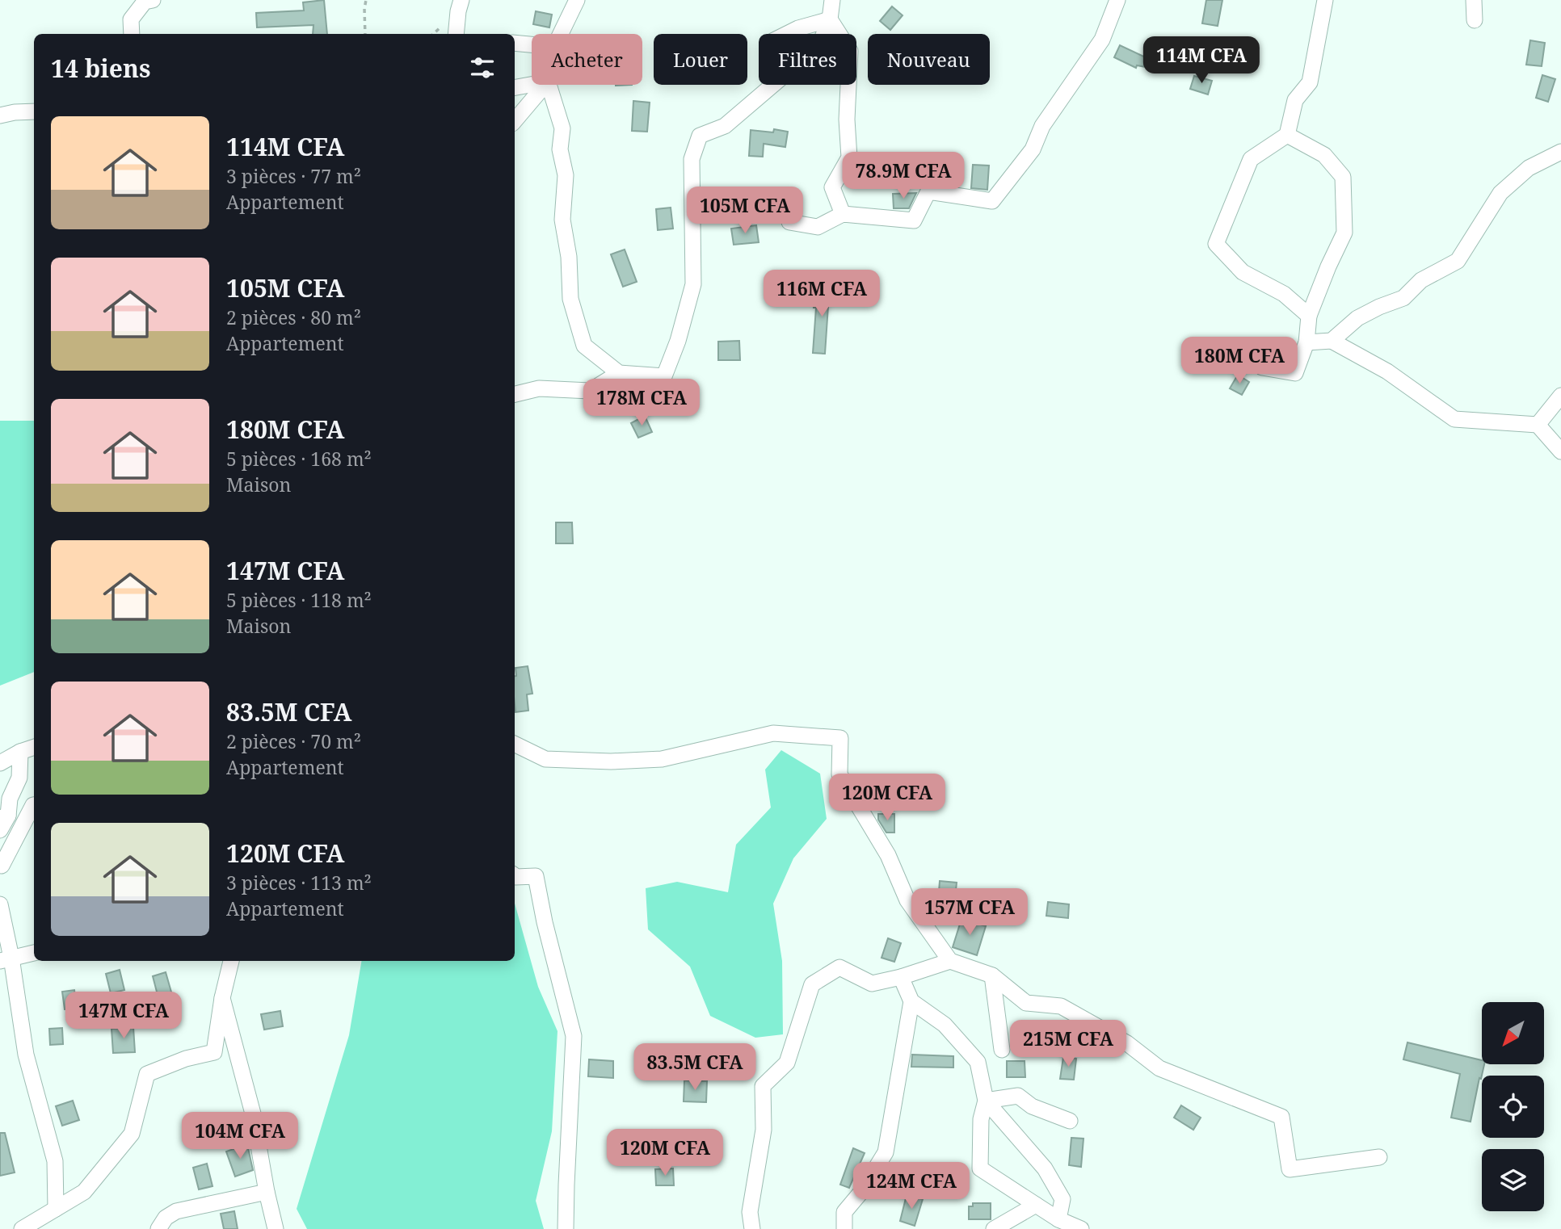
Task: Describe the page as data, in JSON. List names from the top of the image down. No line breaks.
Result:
{"north":"bottom left","page":{"chip":["Acheter","Louer","Filtres","Nouveau"],"heading":"14 biens","price":["114M CFA","78.9M CFA","105M CFA","116M CFA","180M CFA","178M CFA","120M CFA","157M CFA","147M CFA","215M CFA","83.5M CFA","104M CFA","120M CFA","124M CFA"],"list":[{"name":"114M CFA","note":"3 pièces · 77 m² · Appartement"},{"name":"105M CFA","note":"2 pièces · 80 m² · Appartement"},{"name":"180M CFA","note":"5 pièces · 168 m² · Maison"},{"name":"147M CFA","note":"5 pièces · 118 m² · Maison"},{"name":"83.5M CFA","note":"2 pièces · 70 m² · Appartement"},{"name":"120M CFA","note":"3 pièces · 113 m² · Appartement"}]}}
